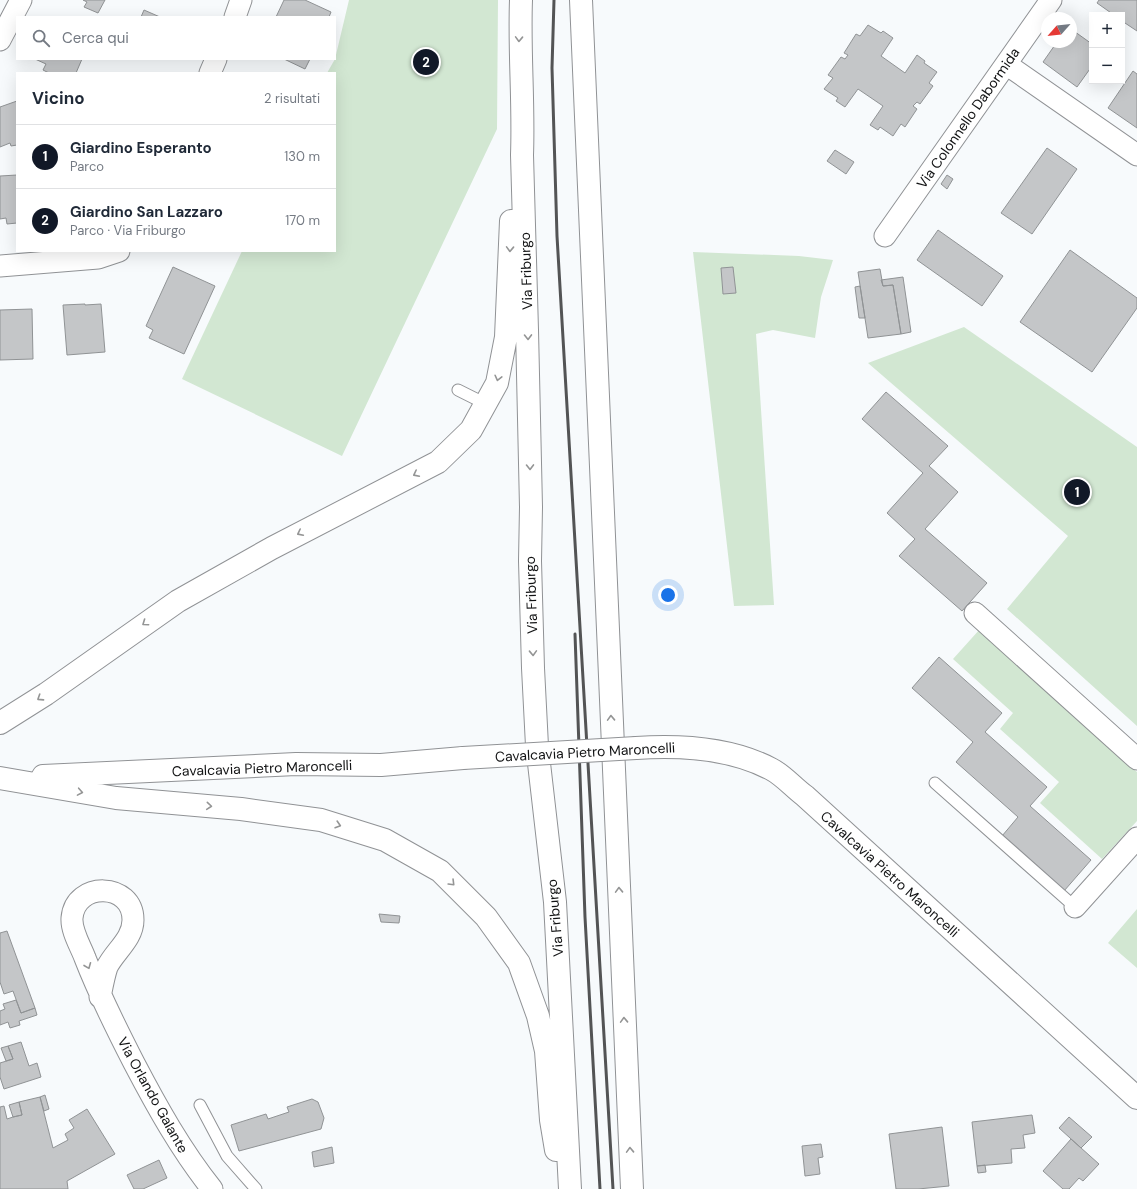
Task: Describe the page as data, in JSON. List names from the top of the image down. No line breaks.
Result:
{"streets":{"main road":["Via Friburgo","Cavalcavia Pietro Maroncelli"],"street":["Via Colonnello Dabormida","Via Orlando Galante"]},"north":"bottom left","page":{"map_buttons":["+","−"],"search":"Cerca qui","pins":["2","1"],"heading":["Vicino","2 risultati"],"list":[{"mark":"1","name":"Giardino Esperanto","note":"Parco","value":"130 m"},{"mark":"2","name":"Giardino San Lazzaro","note":"Parco · Via Friburgo","value":"170 m"}]}}
